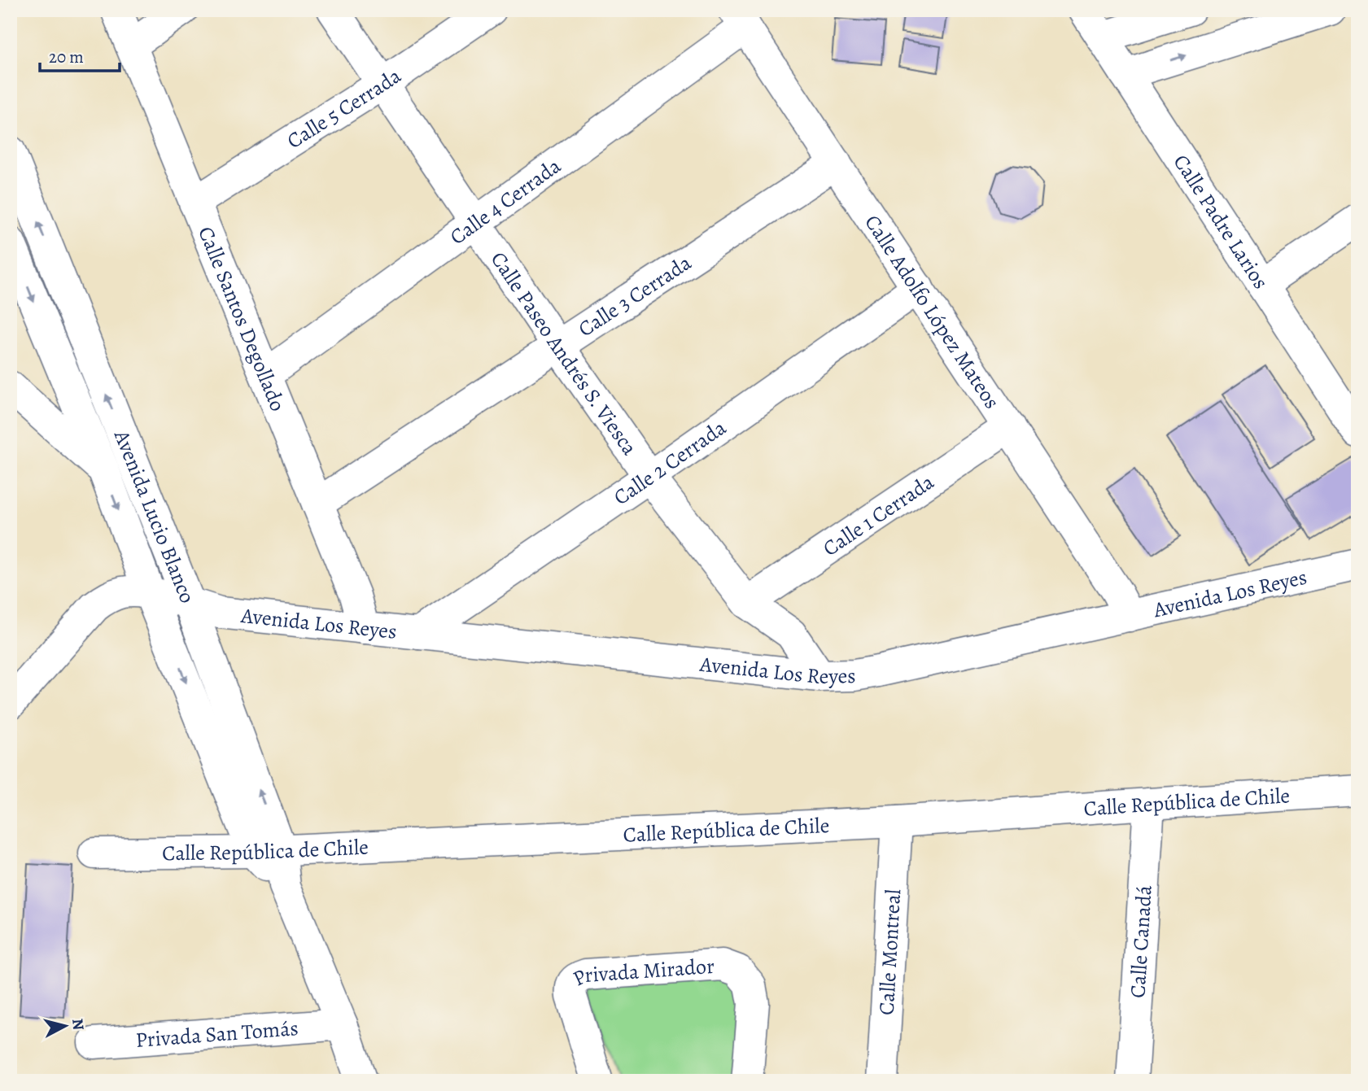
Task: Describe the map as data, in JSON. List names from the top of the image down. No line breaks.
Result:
{"streets":{"street":["Calle 5 Cerrada","Calle 4 Cerrada","Calle Padre Larios","Calle 3 Cerrada","Calle Adolfo López Mateos","Calle Santos Degollado","Calle Paseo Andrés S. Viesca","Calle 2 Cerrada","Calle 1 Cerrada","Avenida Lucio Blanco","Avenida Los Reyes","Calle República de Chile","Calle Canadá","Calle Montreal","Privada Mirador","Privada San Tomás"]},"crossings":[["Calle 5 Cerrada","Calle Santos Degollado"],["Calle 5 Cerrada","Calle Paseo Andrés S. Viesca"],["Calle 4 Cerrada","Calle Adolfo López Mateos"],["Calle 4 Cerrada","Calle Santos Degollado"],["Calle 4 Cerrada","Calle Paseo Andrés S. Viesca"],["Calle 3 Cerrada","Calle Adolfo López Mateos"],["Calle 3 Cerrada","Calle Santos Degollado"],["Calle 3 Cerrada","Calle Paseo Andrés S. Viesca"],["Calle Adolfo López Mateos","Calle 2 Cerrada"],["Calle Adolfo López Mateos","Calle 1 Cerrada"],["Calle Adolfo López Mateos","Avenida Los Reyes"],["Calle Santos Degollado","Avenida Los Reyes"],["Calle Paseo Andrés S. Viesca","Calle 2 Cerrada"],["Calle Paseo Andrés S. Viesca","Calle 1 Cerrada"],["Calle Paseo Andrés S. Viesca","Avenida Los Reyes"],["Calle 2 Cerrada","Avenida Los Reyes"],["Avenida Lucio Blanco","Avenida Los Reyes"],["Avenida Lucio Blanco","Calle República de Chile"],["Avenida Lucio Blanco","Privada San Tomás"],["Calle República de Chile","Calle Canadá"],["Calle República de Chile","Calle Montreal"]],"scale_bar":"20 m","north":"right"}
